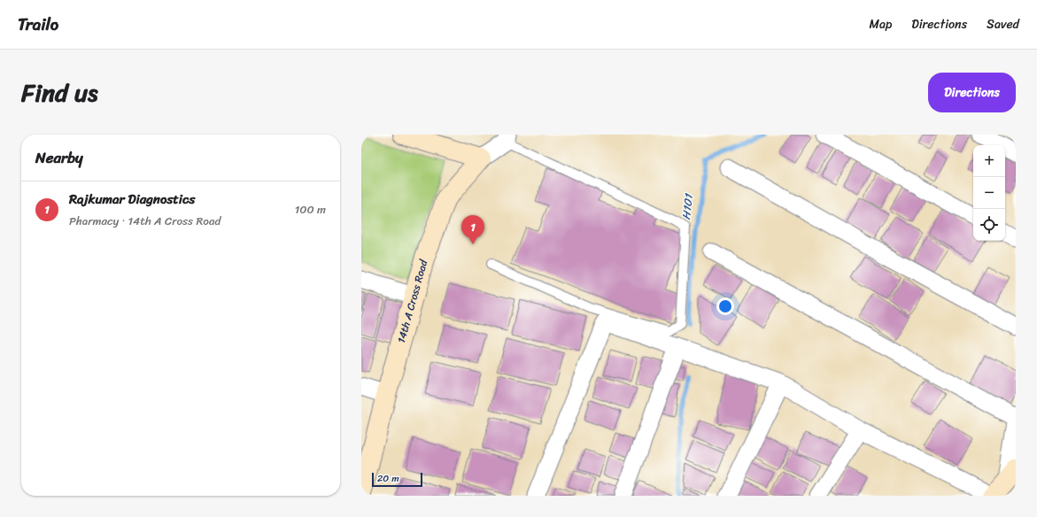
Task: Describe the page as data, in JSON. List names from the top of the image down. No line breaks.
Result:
{"streets":{"street":["14th A Cross Road"]},"water":["H101"],"scale_bar":"20 m","page":{"header":"Trailo","nav":["Map","Directions","Saved"],"title":"Find us","buttons":"Directions","heading":"Nearby","map_buttons":["+","−"],"list":[{"mark":"1","name":"Rajkumar Diagnostics","note":"Pharmacy · 14th A Cross Road","value":"100 m"}],"pins":"1","scale":"20 m"}}
